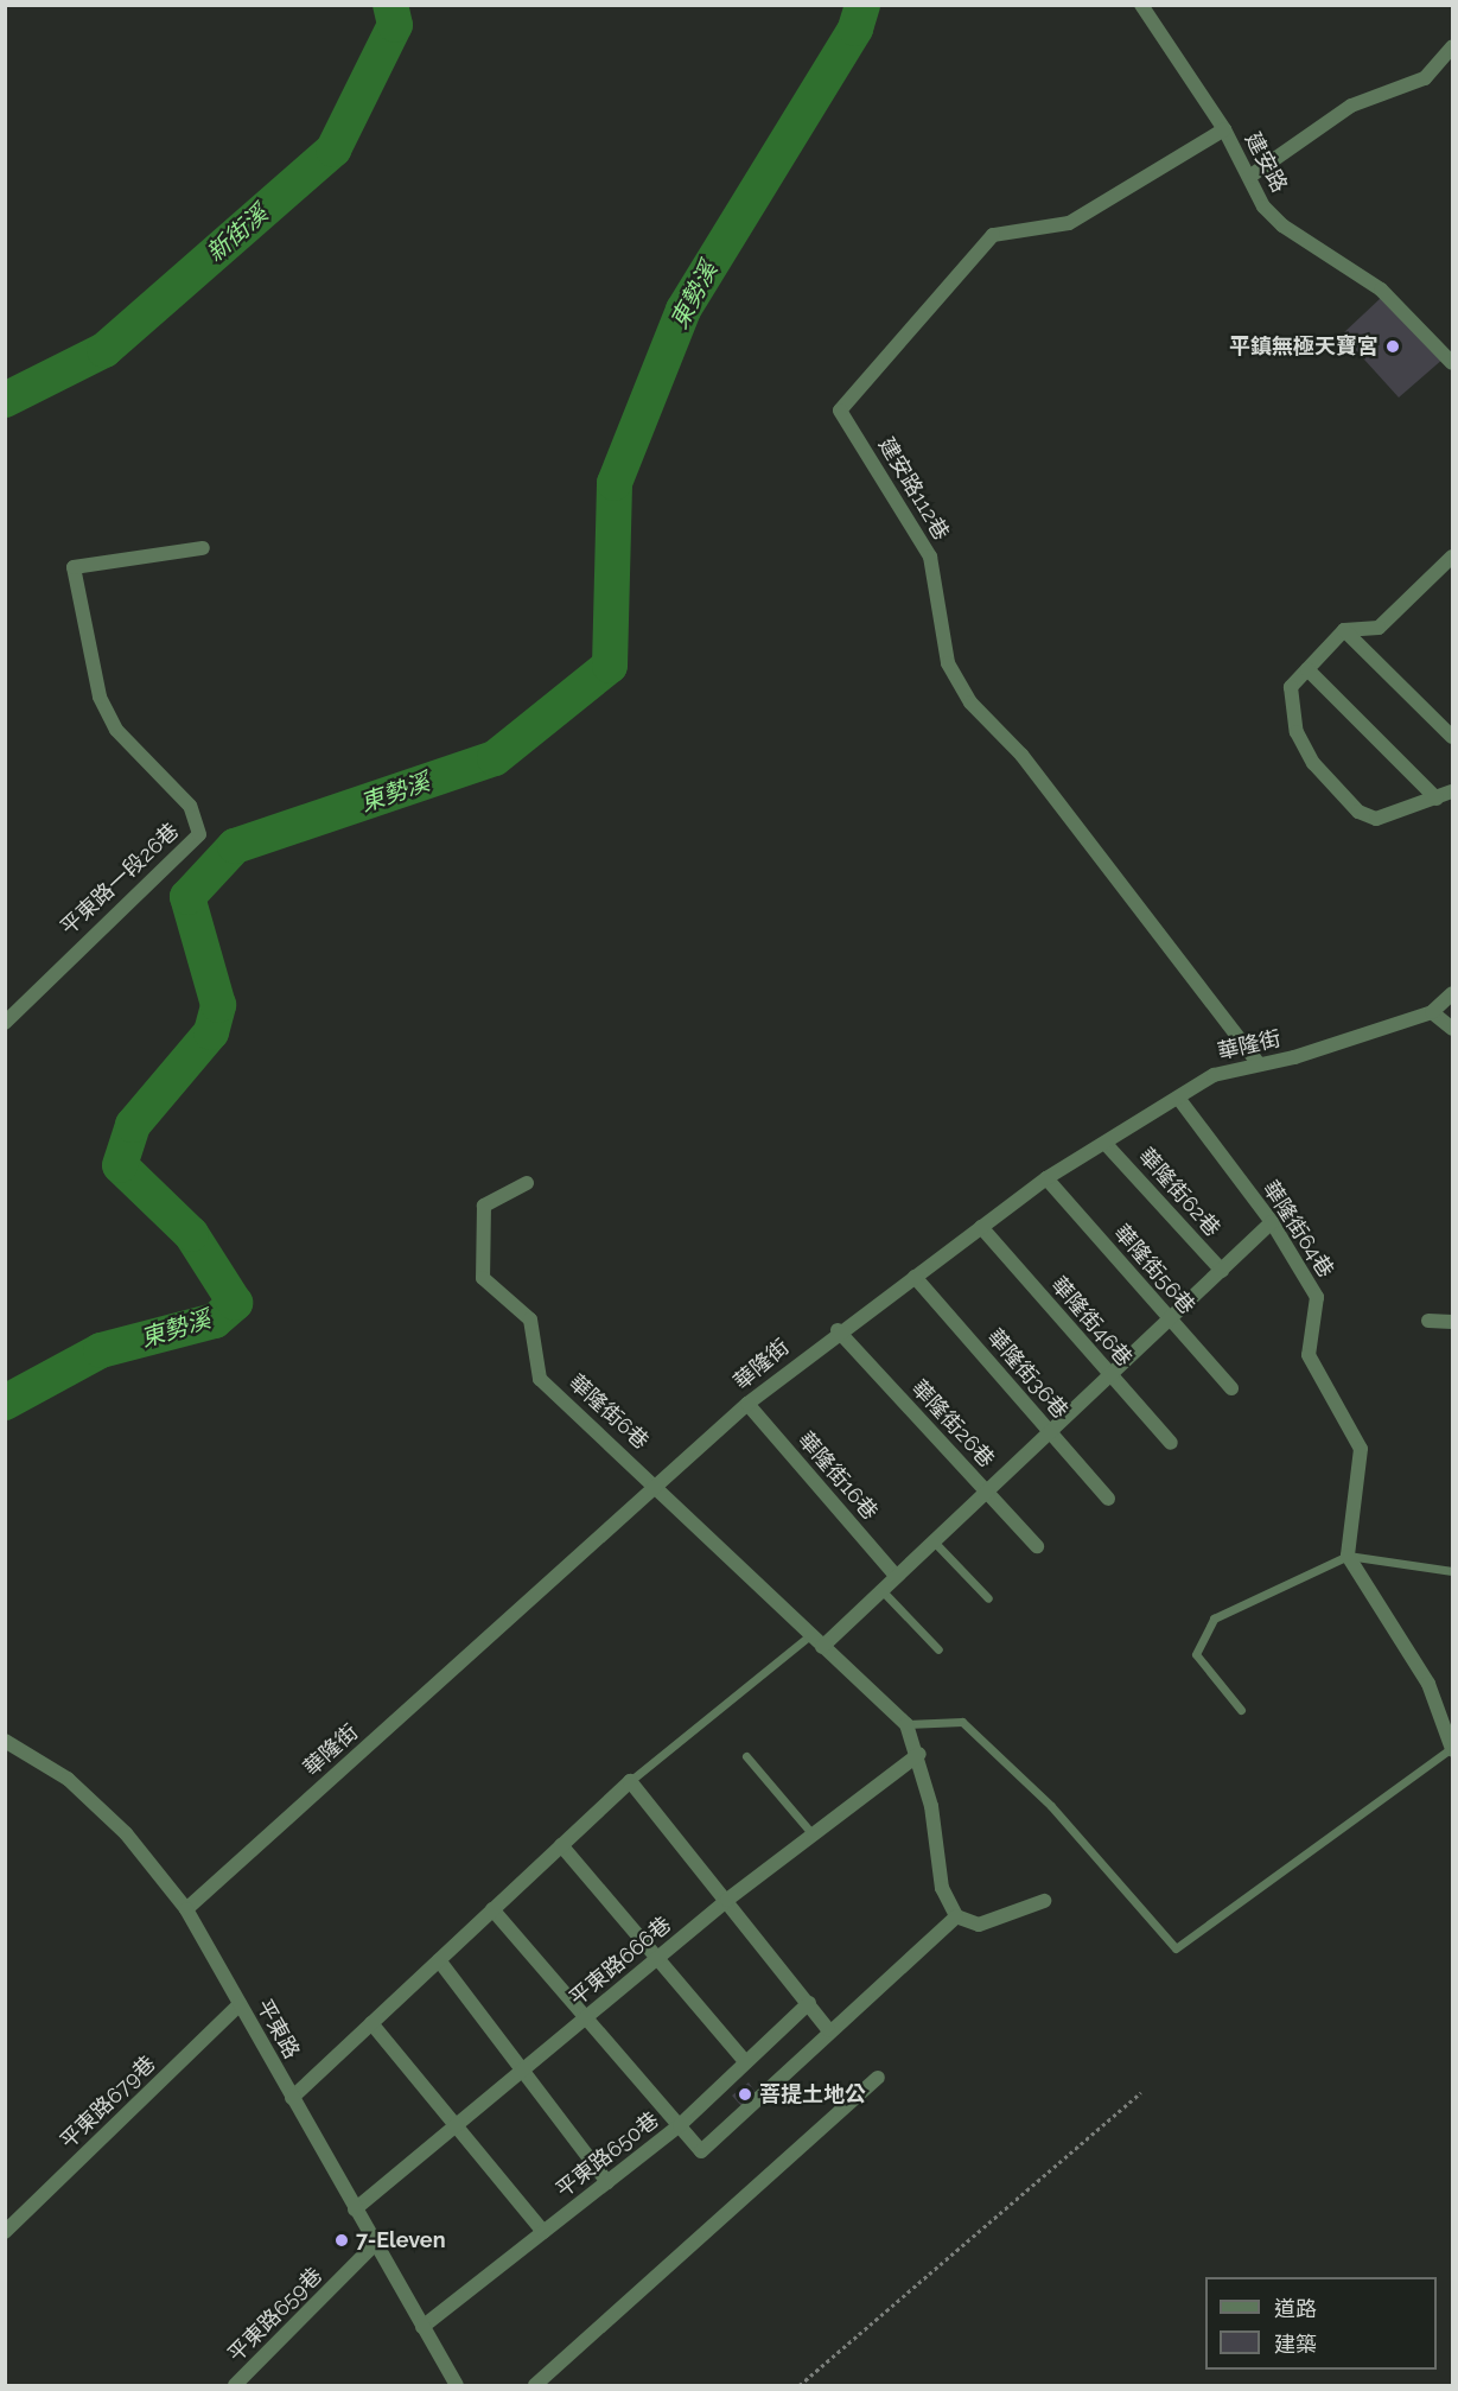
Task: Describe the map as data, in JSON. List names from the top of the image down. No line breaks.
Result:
{"streets":{"street":["建安路","建安路112巷","平東路一段26巷","華隆街","華隆街62巷","華隆街64巷","華隆街56巷","華隆街46巷","華隆街36巷","華隆街6巷","華隆街26巷","華隆街16巷","平東路666巷","平東路","平東路679巷","平東路650巷","平東路659巷"]},"crossings":[["建安路","建安路112巷"],["建安路112巷","華隆街"],["華隆街","華隆街62巷"],["華隆街","華隆街64巷"],["華隆街","華隆街56巷"],["華隆街","華隆街46巷"],["華隆街","華隆街36巷"],["華隆街","華隆街6巷"],["華隆街","華隆街26巷"],["華隆街","華隆街16巷"],["華隆街","平東路"],["平東路666巷","平東路"],["平東路","平東路679巷"],["平東路","平東路650巷"],["平東路","平東路659巷"]],"water":["新街溪","東勢溪"],"places":["平鎮無極天寶宮","菩提土地公","7-Eleven"],"legend":["道路","建築"]}
